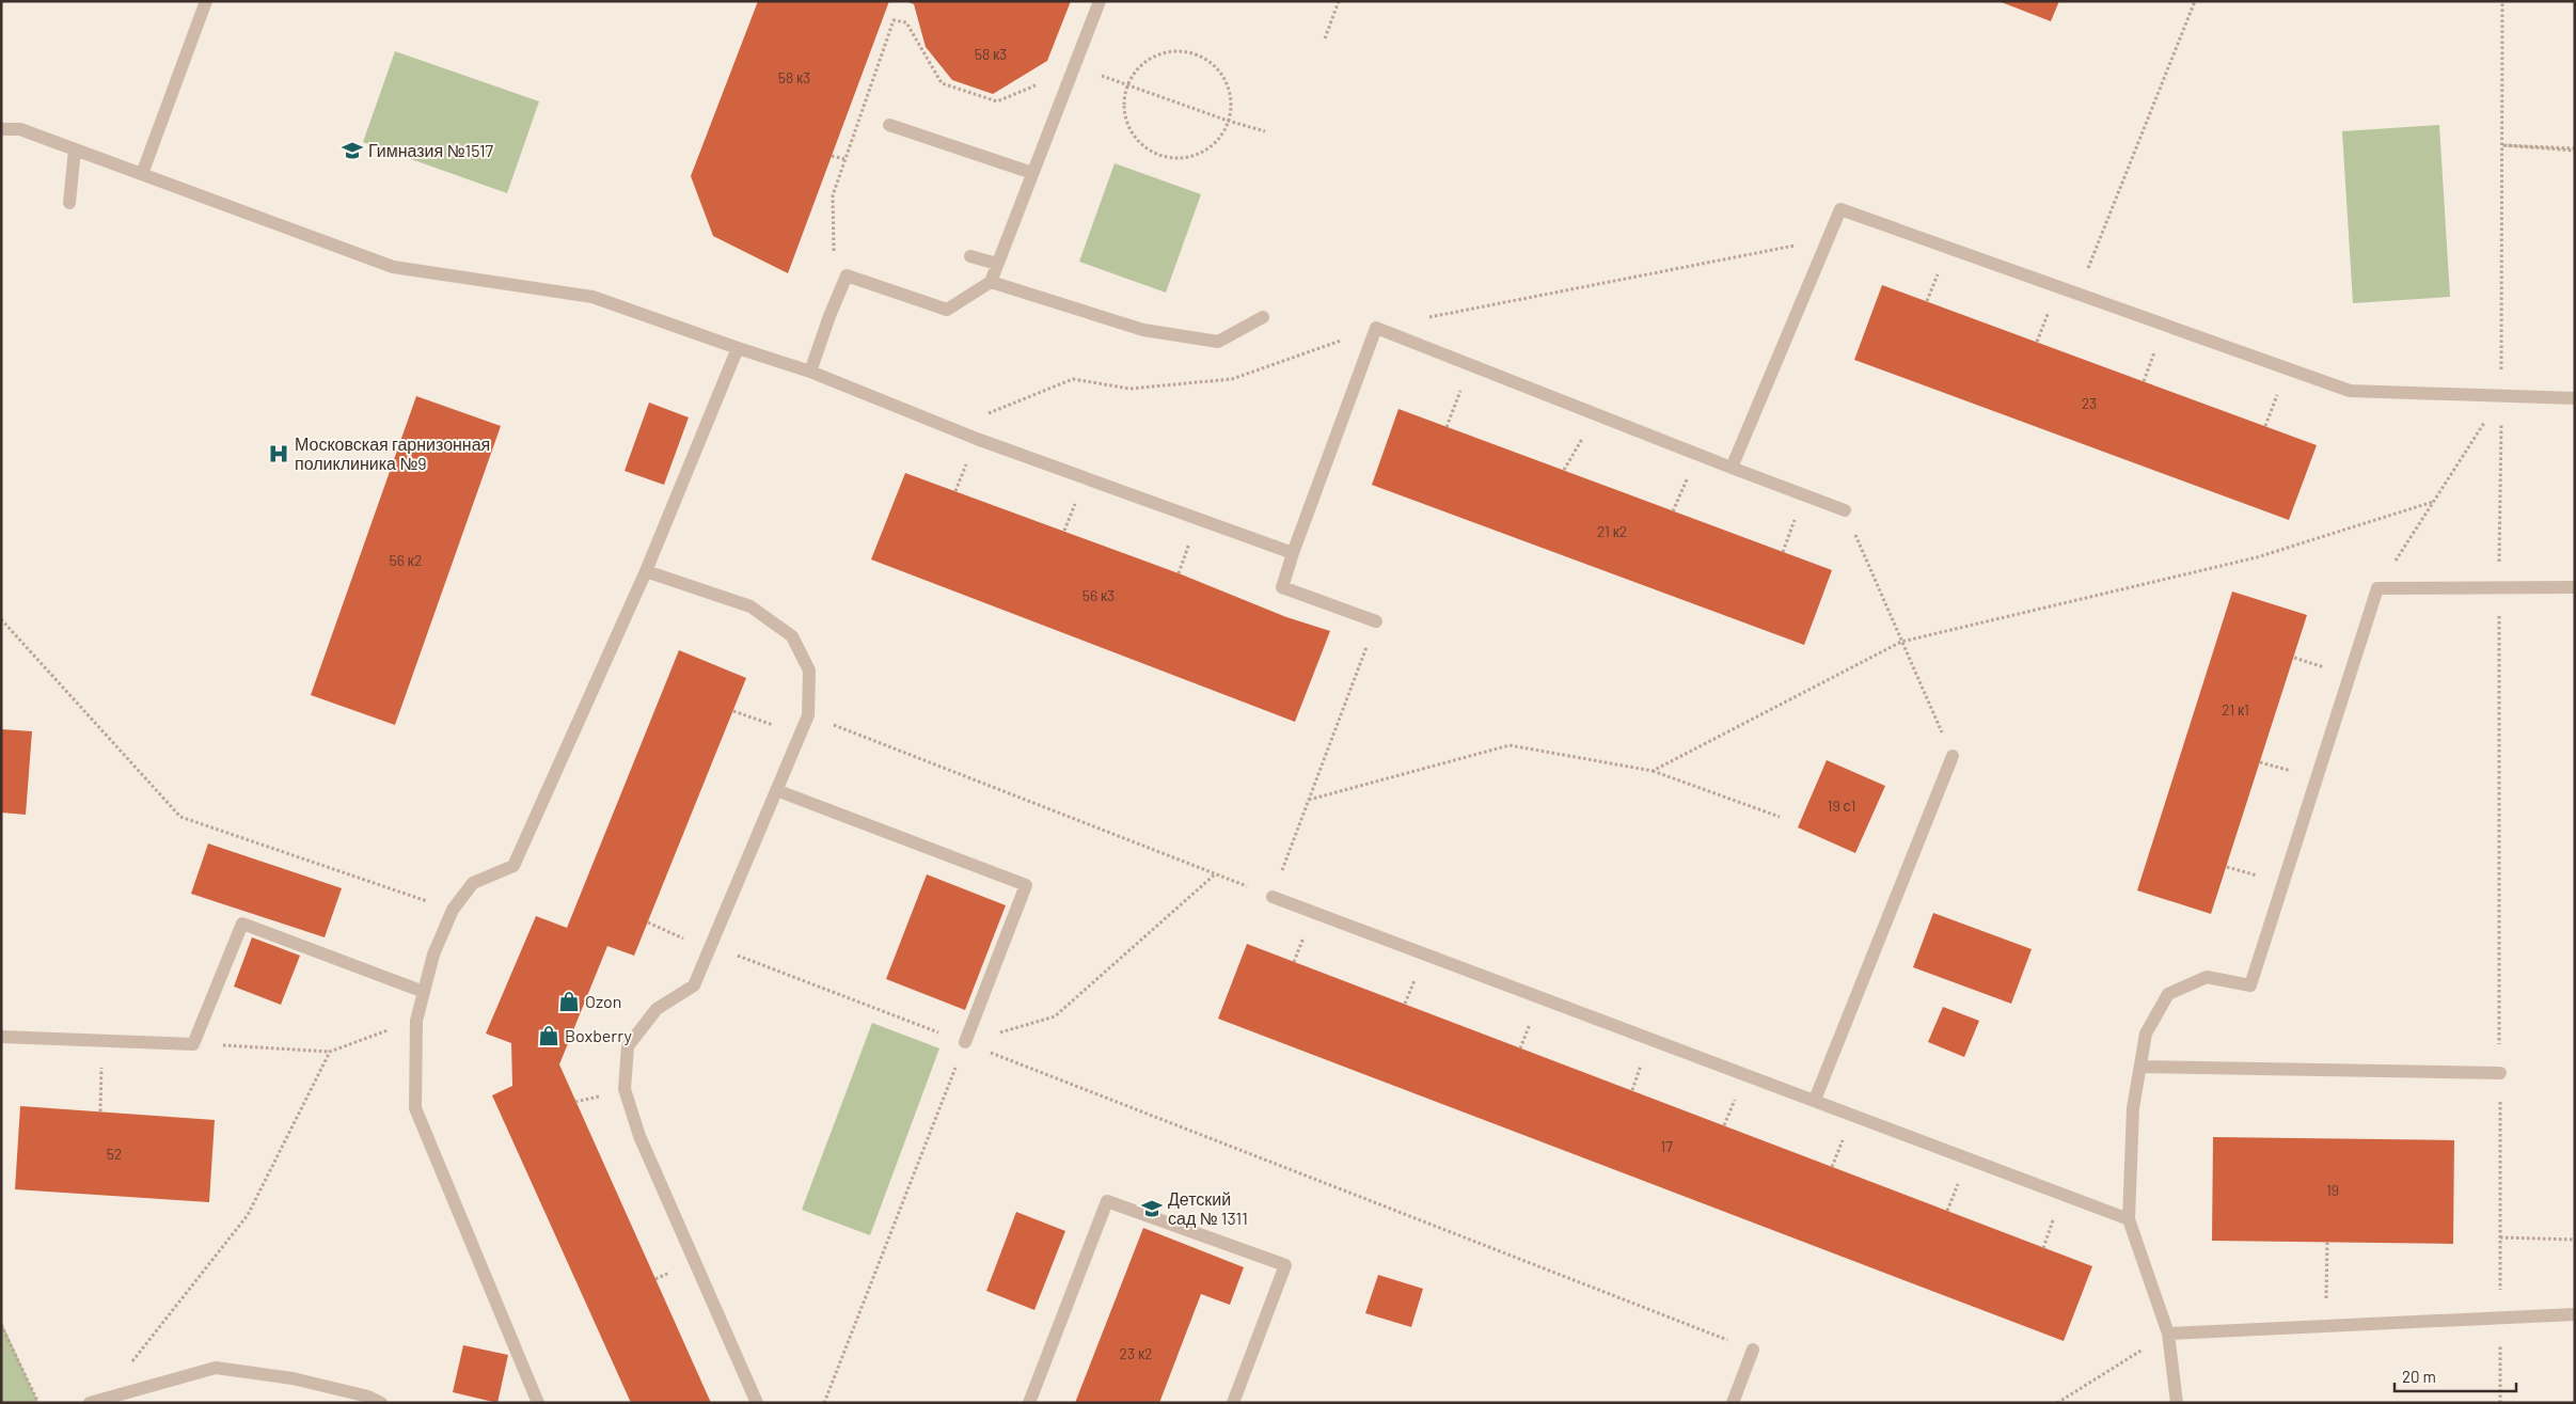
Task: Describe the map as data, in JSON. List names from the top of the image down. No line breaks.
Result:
{"places":{"school or university":["Гимназия №1517","Детский сад № 1311"],"hospital":["Московская гарнизонная поликлиника №9"],"shop":["Ozon","Boxberry"]},"house_numbers":["58 к3","58 к3","23","21 к2","56 к2","56 к3","21 к1","19 с1","17","52","19","23 к2"],"scale_bar":"20 m"}
